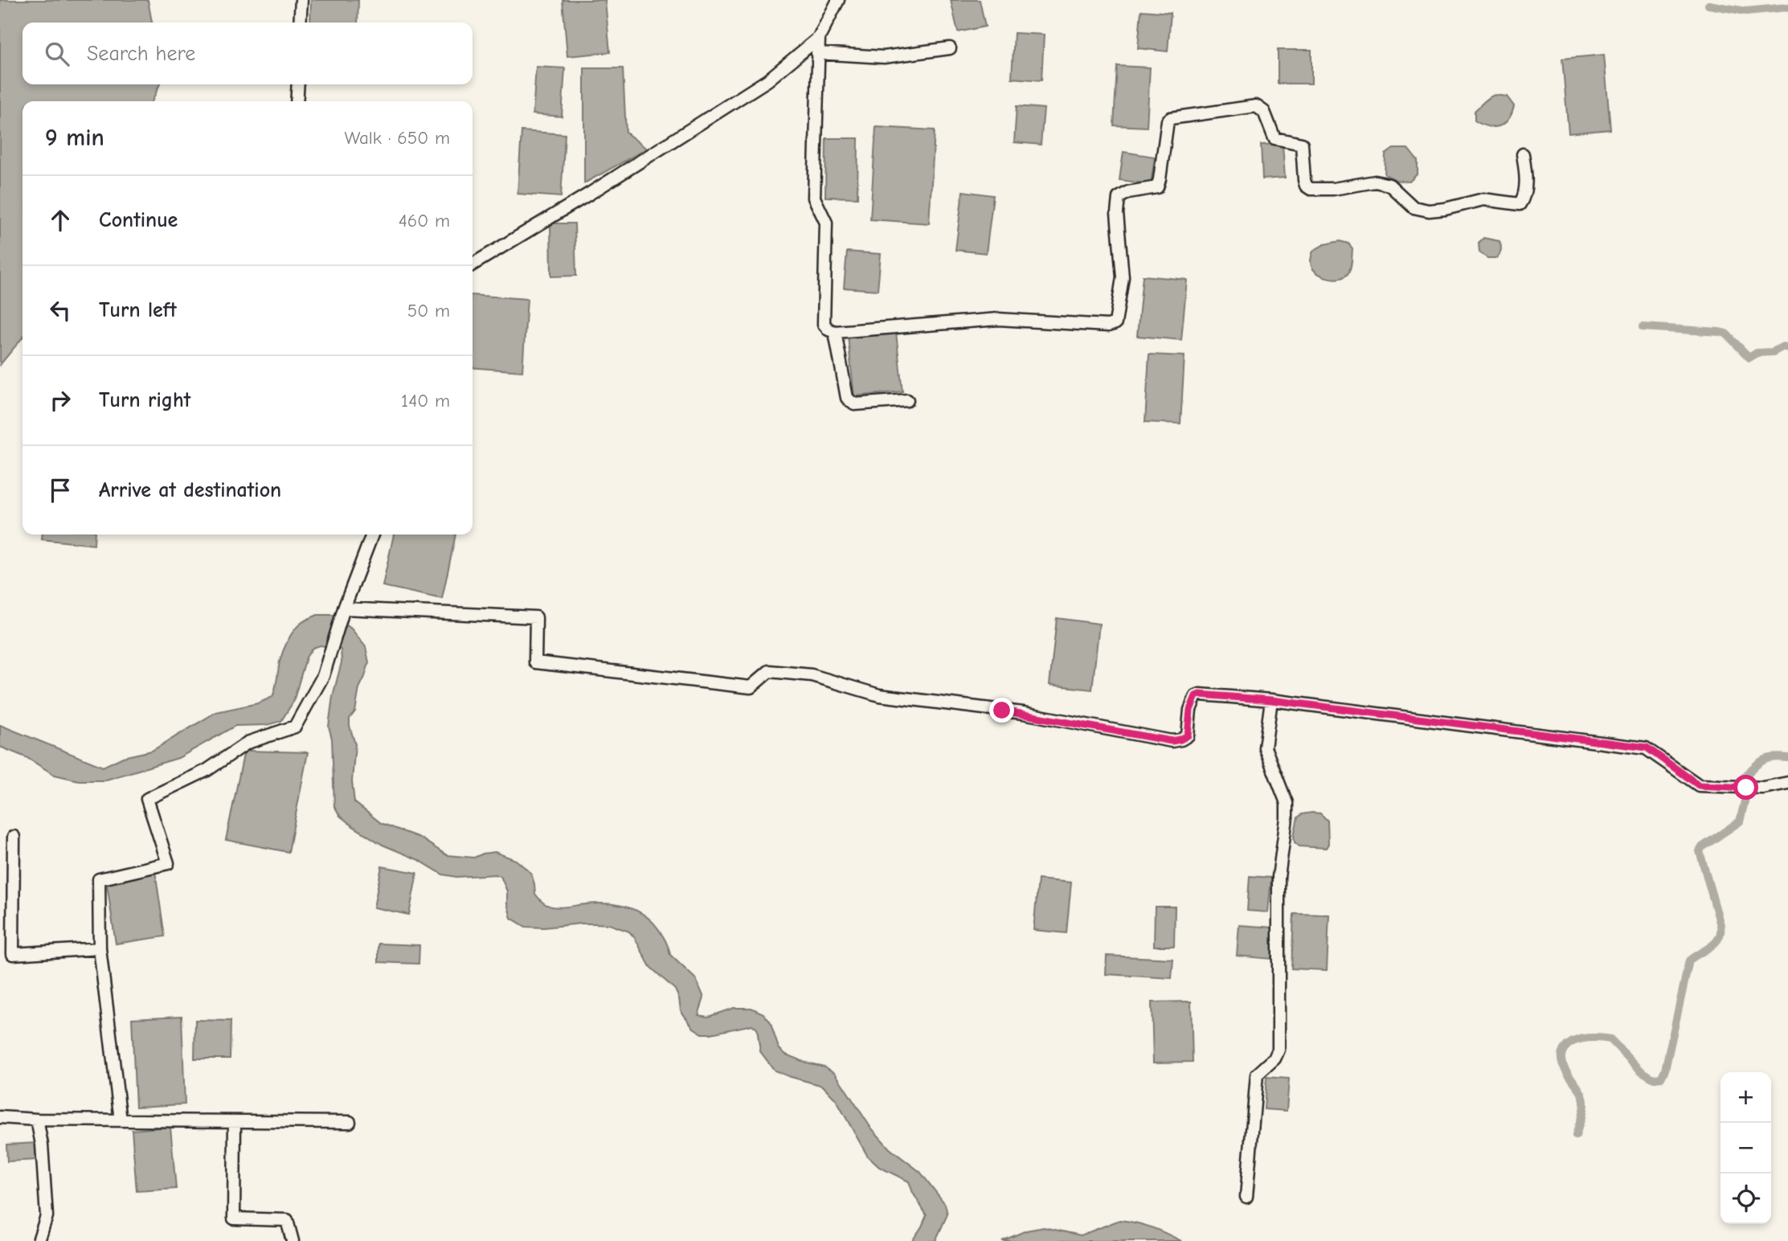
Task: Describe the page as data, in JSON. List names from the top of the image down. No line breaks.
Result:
{"page":{"search":"Search here","heading":["9 min","Walk · 650 m"],"list":[["Continue","460 m"],["Turn left","50 m"],["Turn right","140 m"],"Arrive at destination"],"map_buttons":["+","−"]}}
